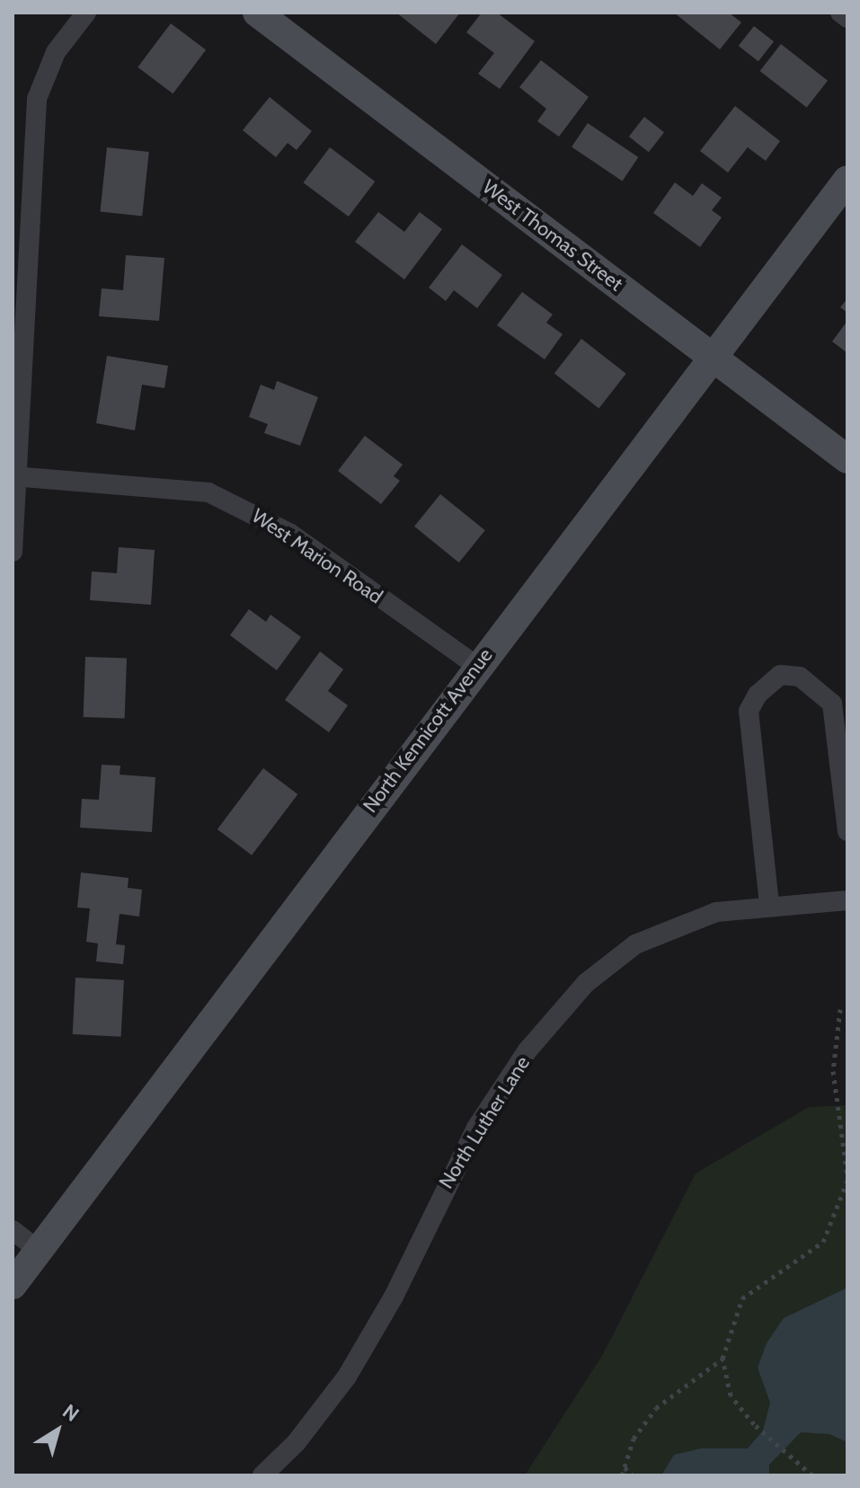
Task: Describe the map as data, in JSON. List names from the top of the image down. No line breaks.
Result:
{"streets":{"street":["West Thomas Street","West Marion Road","North Kennicott Avenue","North Luther Lane"]},"crossings":[["West Thomas Street","North Kennicott Avenue"],["West Marion Road","North Kennicott Avenue"]],"north":"top right"}
